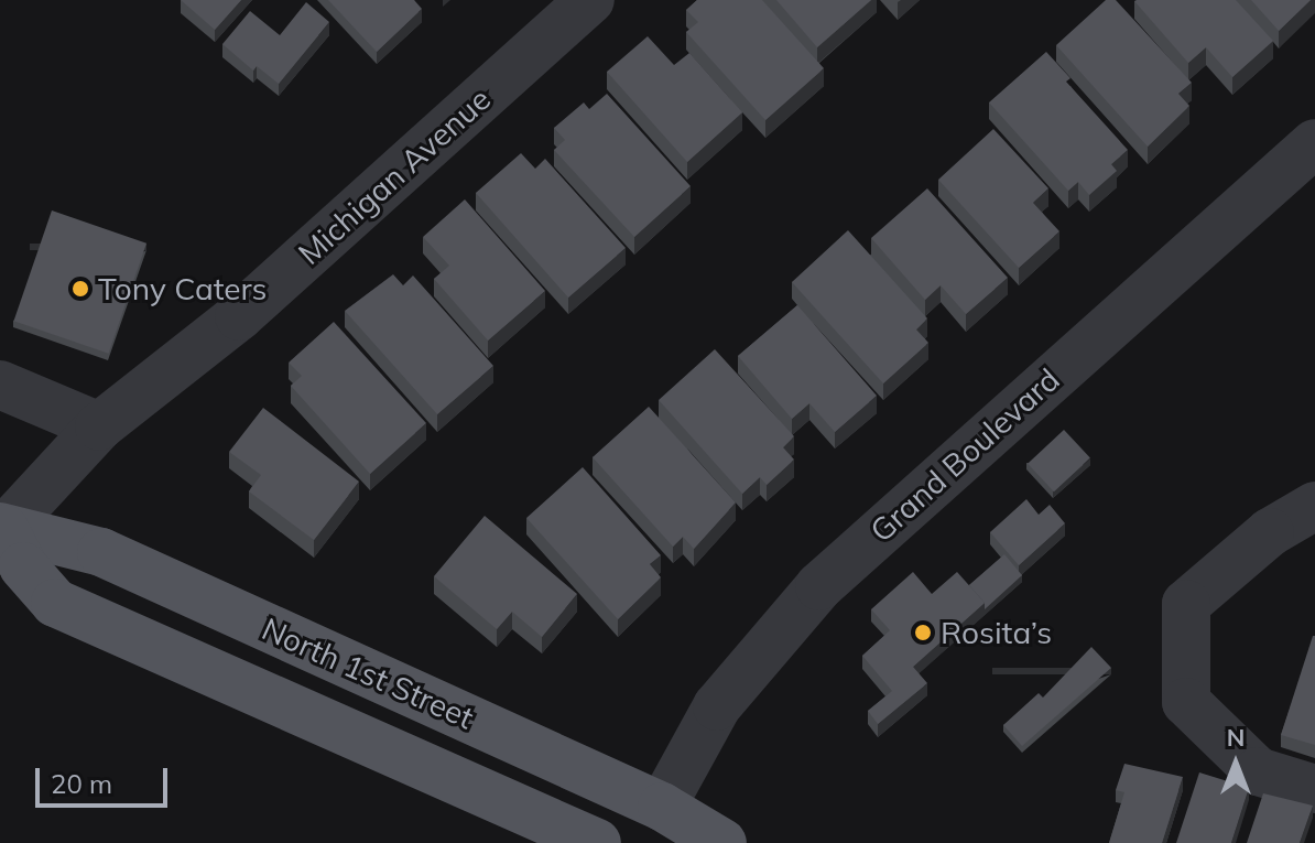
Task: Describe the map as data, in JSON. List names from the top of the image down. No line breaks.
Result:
{"streets":{"main road":["North 1st Street"],"street":["Michigan Avenue","Grand Boulevard"]},"crossings":[["Michigan Avenue","North 1st Street"],["Grand Boulevard","North 1st Street"]],"places":["Tony Caters","Rosita’s"],"scale_bar":"20 m","north":"top"}
